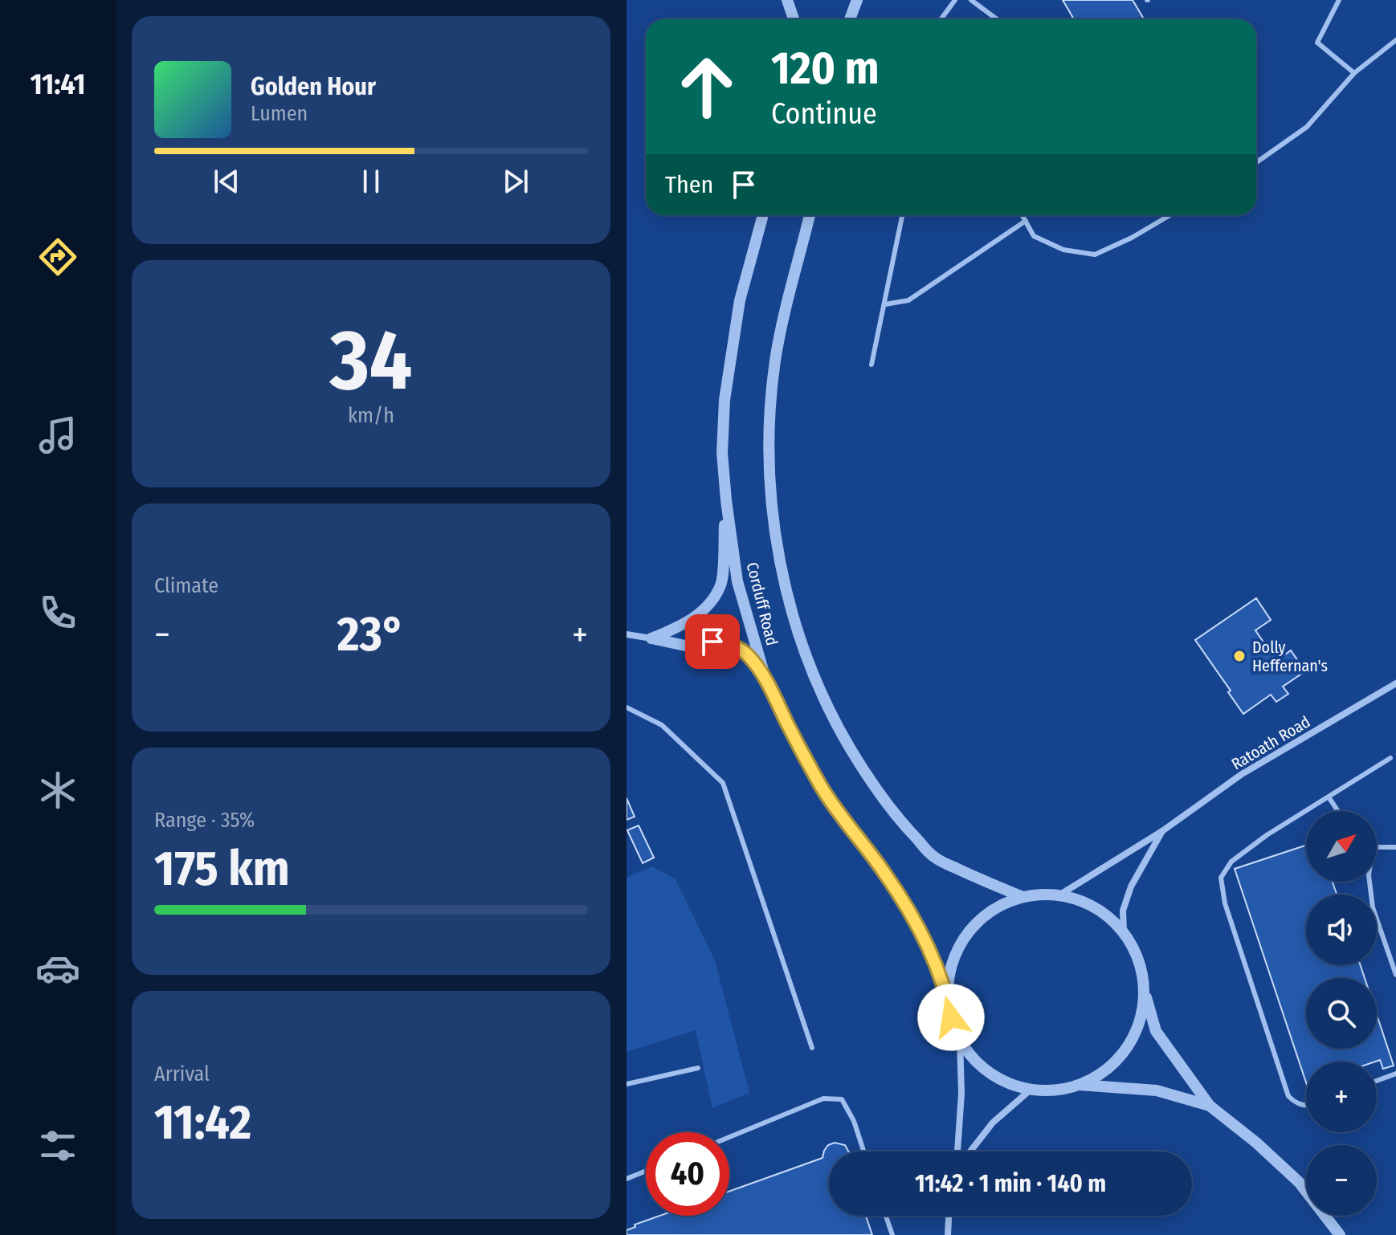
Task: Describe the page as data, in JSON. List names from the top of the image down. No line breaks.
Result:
{"streets":{"street":["Corduff Road","Ratoath Road"]},"crossings":[["Corduff Road","Ratoath Road"]],"places":["Dolly Heffernan's"],"north":"top right","page":{"tabs":"11:41","turn":["120 m","Continue"],"song":["Golden Hour","Lumen"],"then":"Then","tile":[["34","km/h"],"Climate",["Range · 35%","175 km"],["Arrival","11:42"]],"heat":["−","23°","+"],"map_buttons":["+","−"],"limit":"40","trip":"11:42 · 1 min · 140 m"}}
